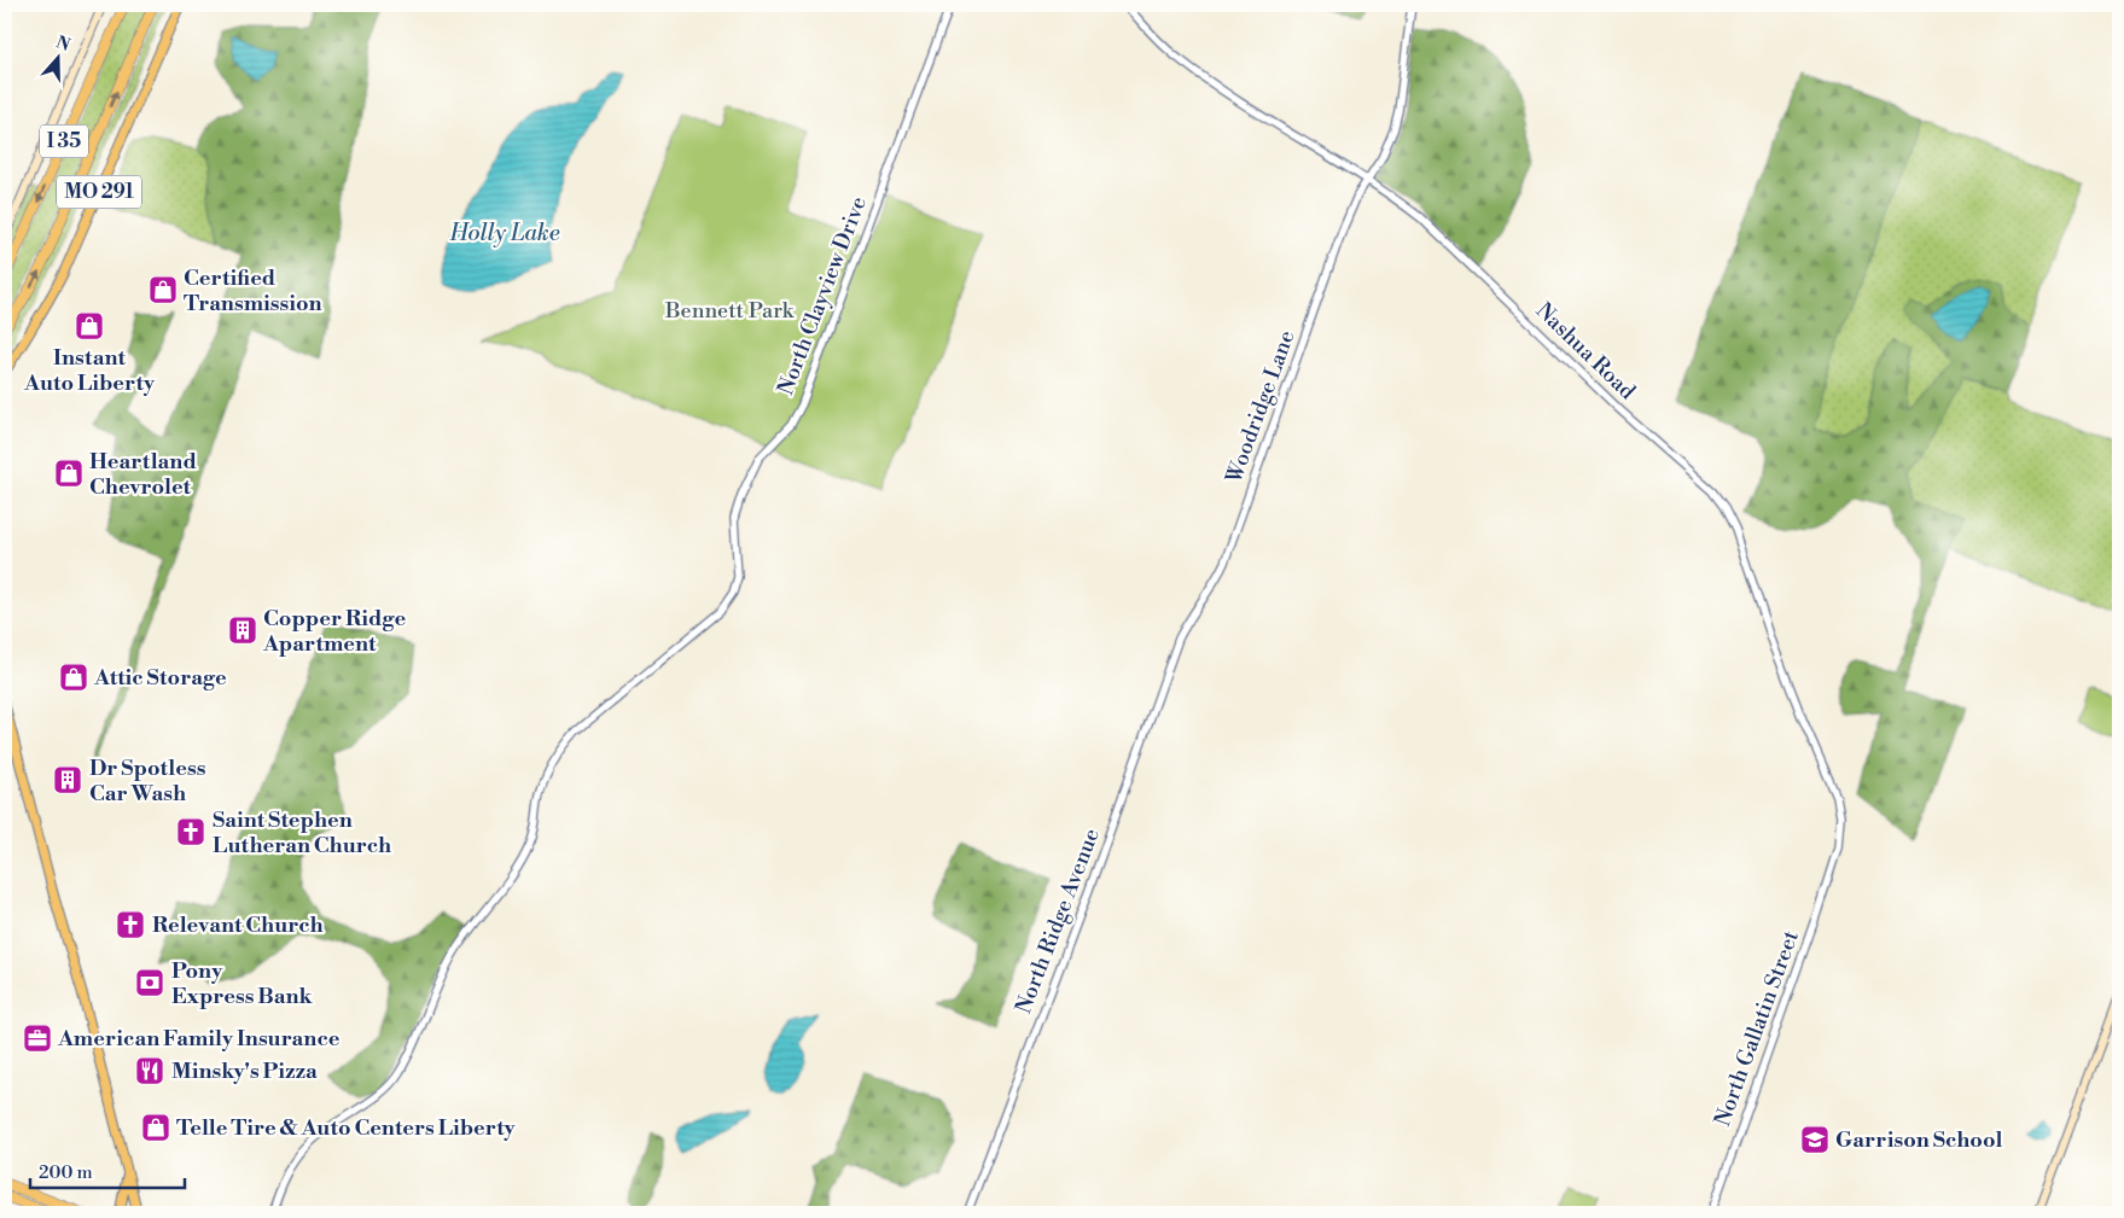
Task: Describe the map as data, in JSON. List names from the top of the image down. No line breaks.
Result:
{"streets":{"highway":["I 35"],"main road":["MO 291"],"street":["North Clayview Drive","Nashua Road","Woodridge Lane","North Ridge Avenue","North Gallatin Street"]},"crossings":[["Nashua Road","Woodridge Lane"],["Nashua Road","North Gallatin Street"],["Woodridge Lane","North Ridge Avenue"]],"water":["Holly Lake"],"parks":["Bennett Park"],"places":{"shop":["Certified Transmission","Instant Auto Liberty","Heartland Chevrolet","Attic Storage","Telle Tire & Auto Centers Liberty"],"building":["Copper Ridge Apartment","Dr Spotless Car Wash"],"church":["Saint Stephen Lutheran Church","Relevant Church"],"bank":["Pony Express Bank"],"office":["American Family Insurance"],"restaurant":["Minsky's Pizza"],"school or university":["Garrison School"]},"scale_bar":"200 m","north":"top"}
